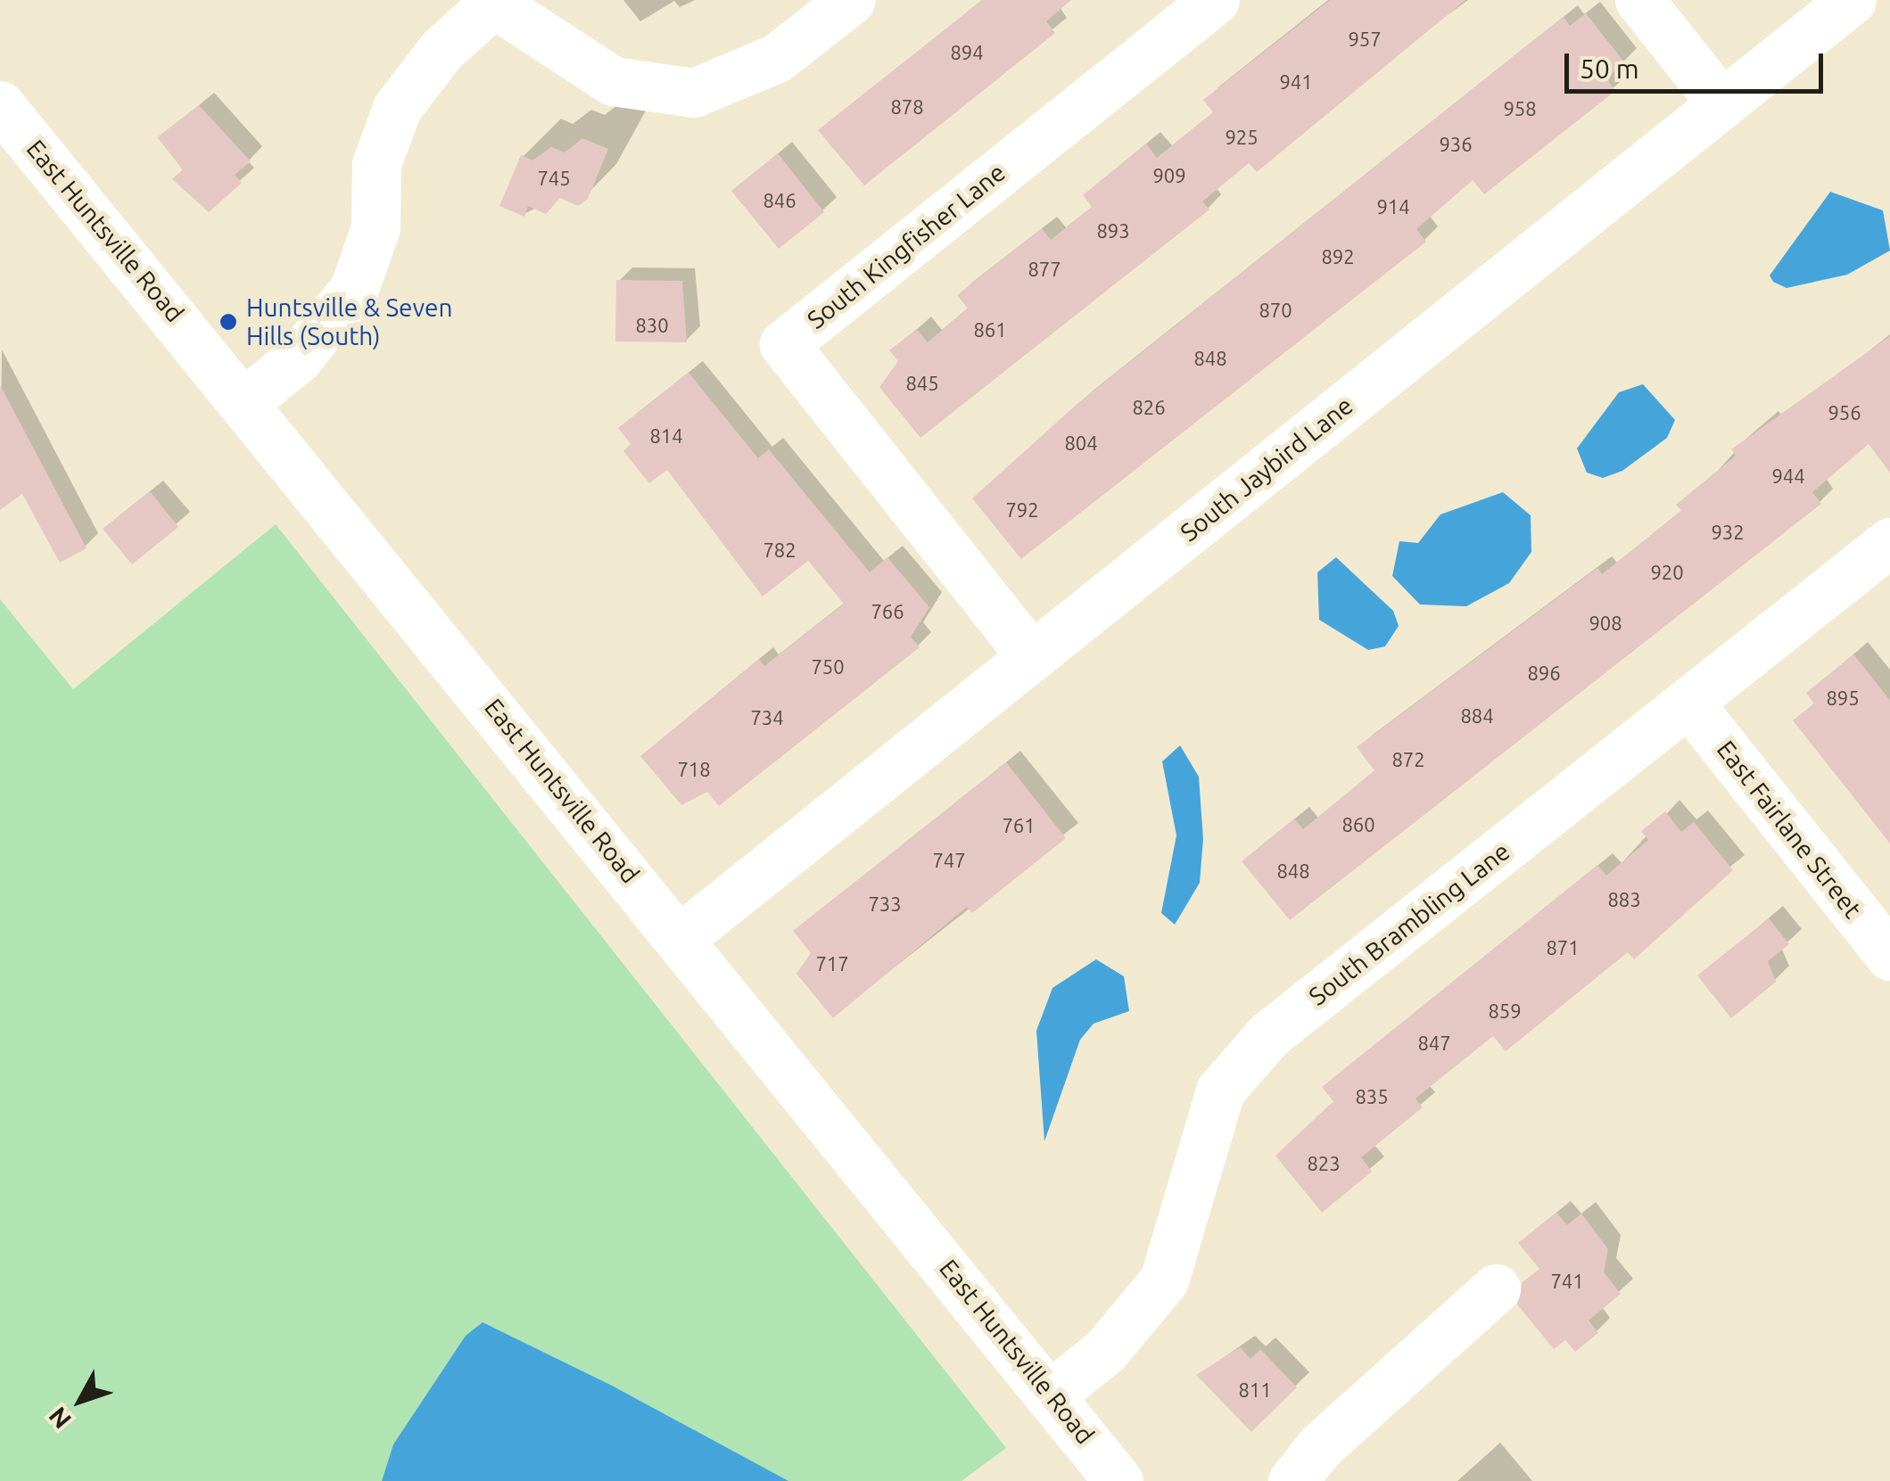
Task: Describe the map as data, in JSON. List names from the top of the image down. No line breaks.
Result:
{"streets":{"street":["East Huntsville Road","South Kingfisher Lane","South Jaybird Lane","East Fairlane Street","South Brambling Lane"]},"crossings":[["East Huntsville Road","South Jaybird Lane"],["East Huntsville Road","South Brambling Lane"],["South Kingfisher Lane","South Jaybird Lane"],["East Fairlane Street","South Brambling Lane"]],"places":["Huntsville & Seven Hills (South)"],"house_numbers":["957","894","941","878","958","925","936","909","745","846","914","893","892","877","870","830","861","848","845","826","956","814","804","944","792","932","782","920","766","908","750","896","895","884","734","872","718","860","761","747","848","883","733","871","717","859","847","835","823","741","811"],"scale_bar":"50 m","north":"bottom left"}
